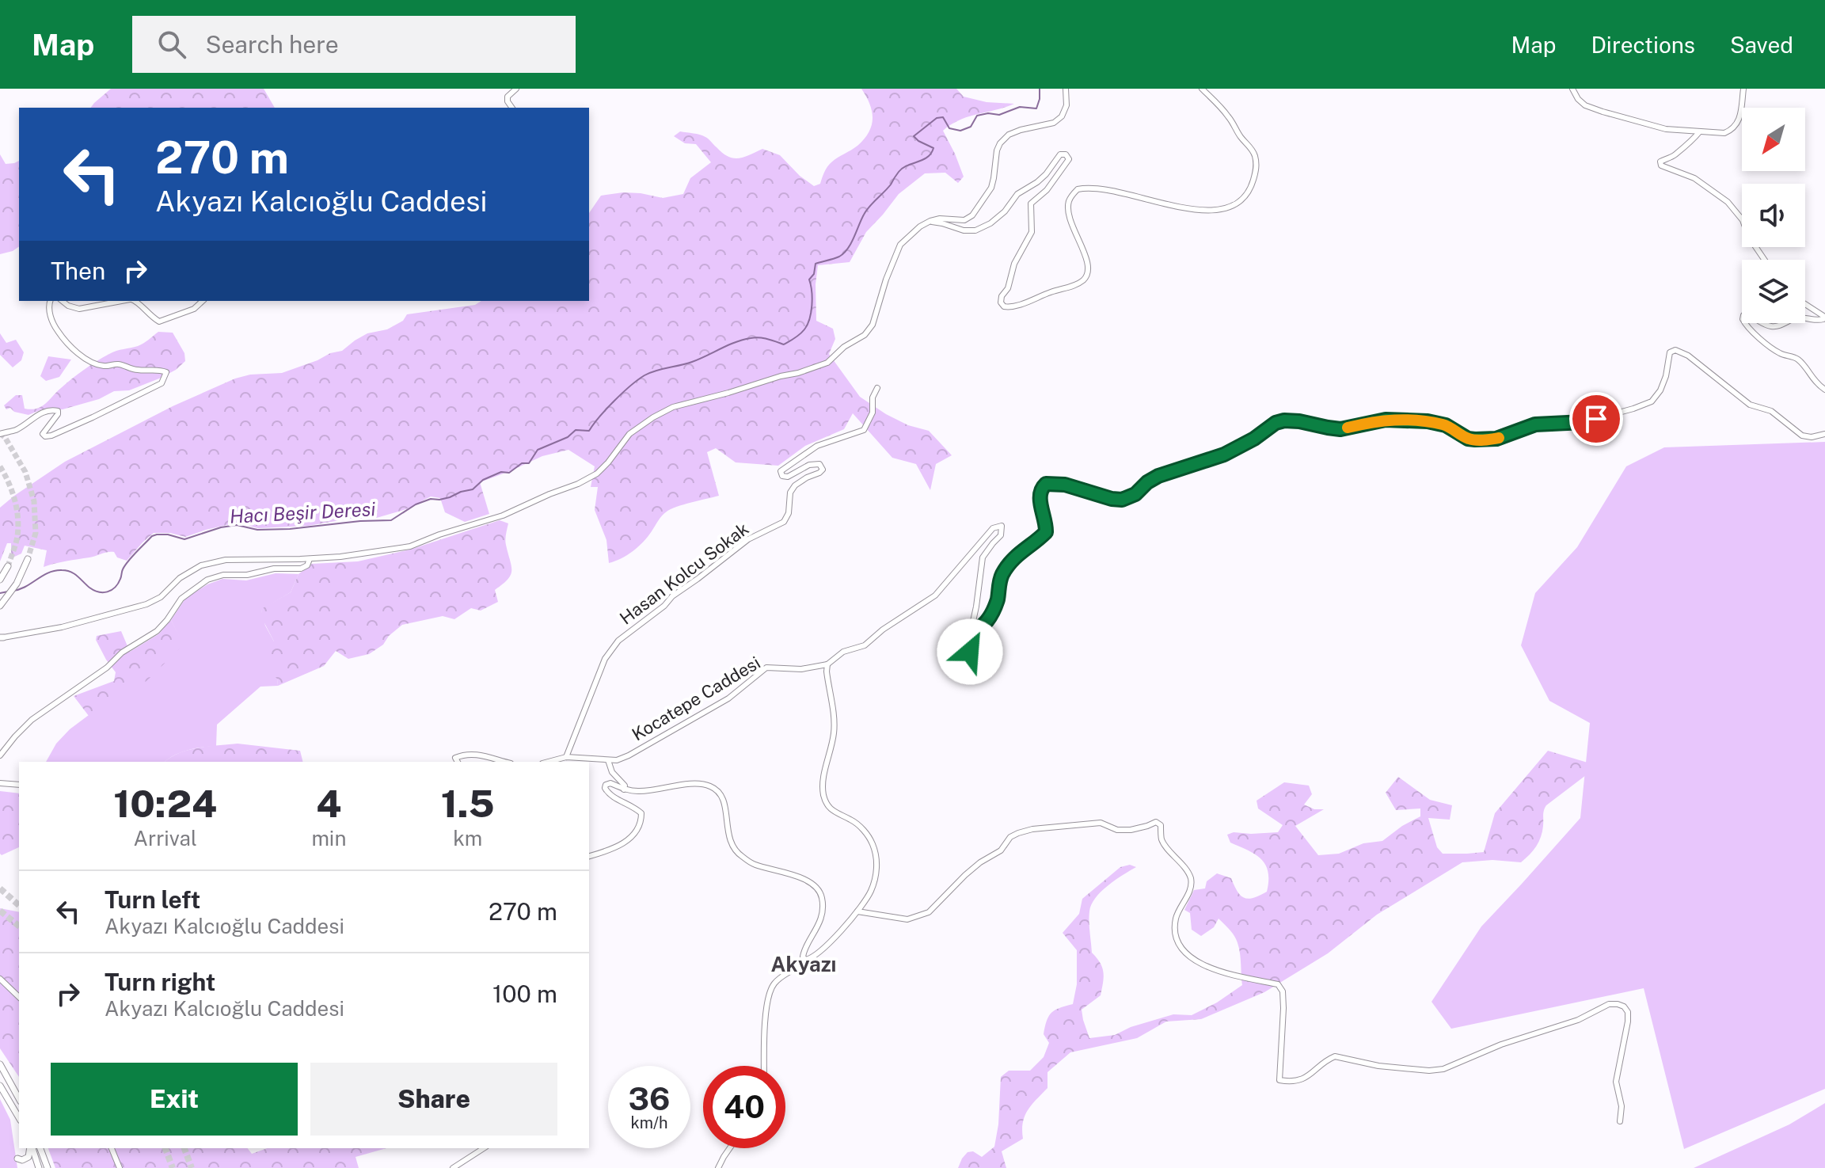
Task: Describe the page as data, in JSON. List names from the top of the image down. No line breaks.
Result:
{"streets":{"street":["Hasan Kolcu Sokak","Kocatepe Caddesi"]},"crossings":[["Hasan Kolcu Sokak","Kocatepe Caddesi"]],"districts":["Akyazı"],"water":["Hacı Beşir Deresi"],"north":"bottom left","page":{"header":"Map","search":"Search here","nav":["Map","Directions","Saved"],"turn":["270 m","Akyazı Kalcıoğlu Caddesi"],"then":"Then","eta":["10:24","Arrival","4","min","1.5","km"],"list":[{"name":"Turn left","note":"Akyazı Kalcıoğlu Caddesi","value":"270 m"},{"name":"Turn right","note":"Akyazı Kalcıoğlu Caddesi","value":"100 m"}],"buttons":["Exit","Share"],"speed":"36 km/h","limit":"40"}}
